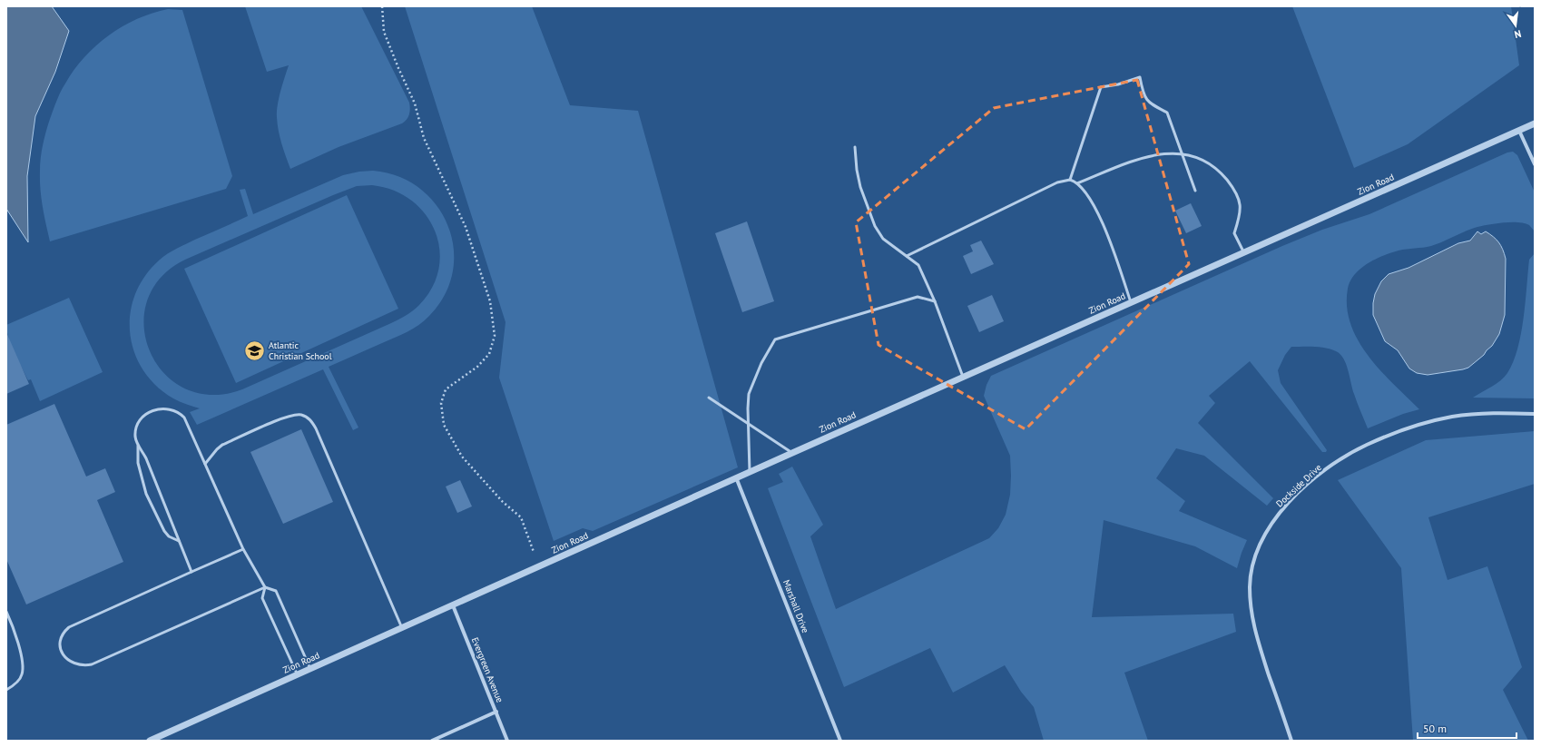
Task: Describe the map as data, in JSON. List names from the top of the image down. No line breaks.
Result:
{"streets":{"street":["Zion Road","Dockside Drive","Marshall Drive","Evergreen Avenue"]},"crossings":[["Zion Road","Marshall Drive"],["Zion Road","Evergreen Avenue"]],"places":{"school or university":["Atlantic Christian School"]},"scale_bar":"50 m","north":"bottom"}
